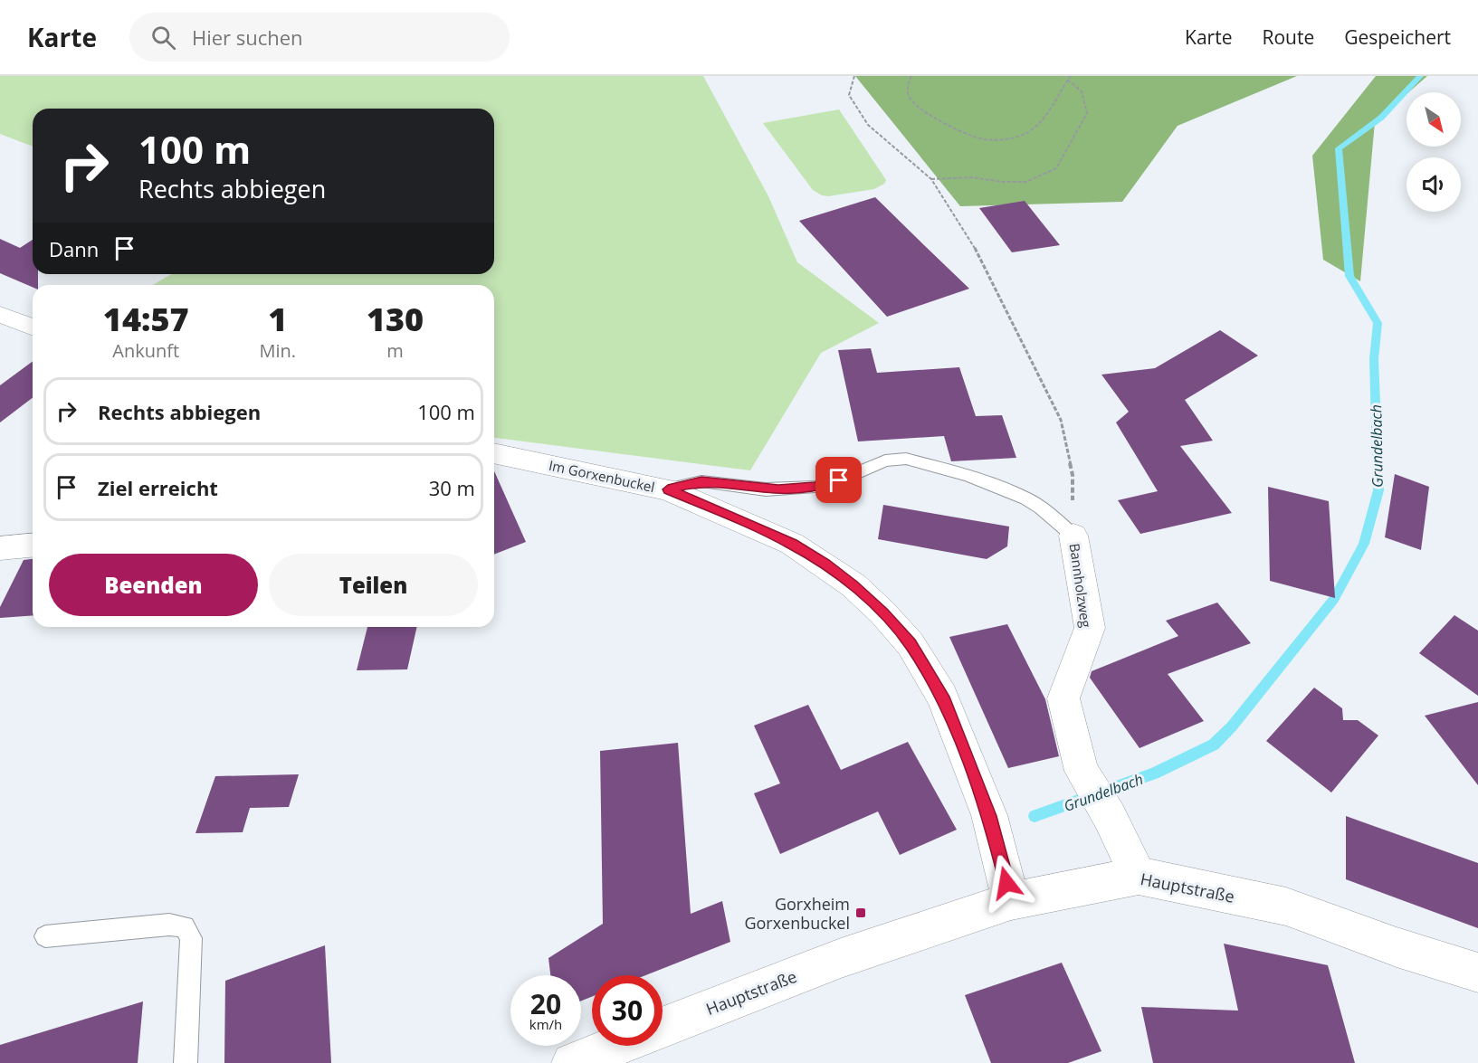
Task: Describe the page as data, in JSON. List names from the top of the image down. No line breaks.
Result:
{"streets":{"street":["Im Gorxenbuckel","Bannholzweg","Hauptstraße"]},"crossings":[["Im Gorxenbuckel","Hauptstraße"],["Bannholzweg","Hauptstraße"]],"water":["Grundelbach"],"places":{"transit":["Gorxheim Gorxenbuckel"]},"north":"bottom right","page":{"header":"Karte","search":"Hier suchen","nav":["Karte","Route","Gespeichert"],"turn":["100 m","Rechts abbiegen"],"then":"Dann","eta":["14:57","Ankunft","1","Min.","130","m"],"list":[{"name":"Rechts abbiegen","value":"100 m"},{"name":"Ziel erreicht","value":"30 m"}],"buttons":["Beenden","Teilen"],"speed":"20 km/h","limit":"30"}}
